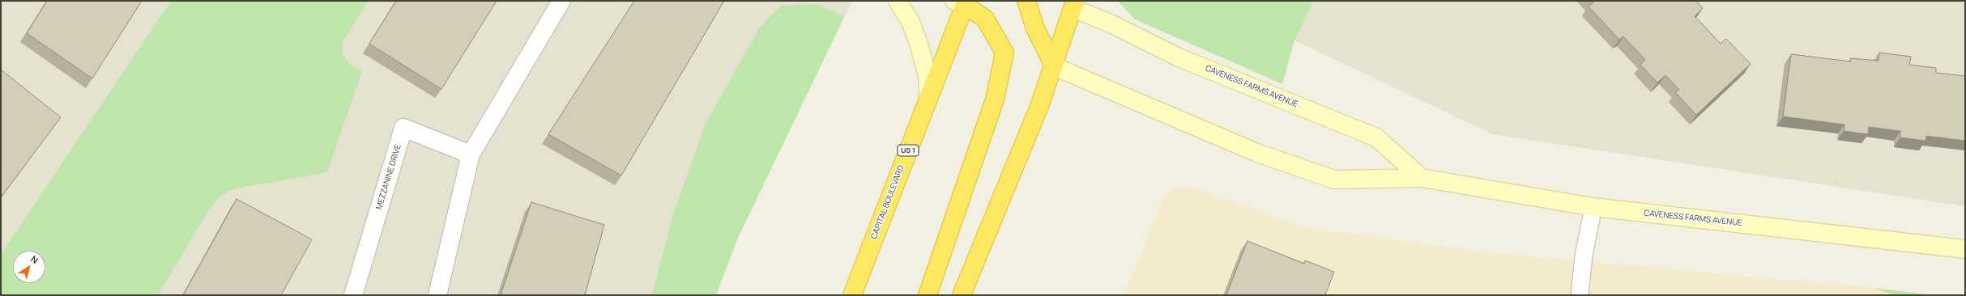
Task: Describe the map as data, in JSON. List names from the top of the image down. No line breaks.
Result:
{"streets":{"highway":["US 1","CAPITAL BOULEVARD"],"street":["CAVENESS FARMS AVENUE","MEZZANINE DRIVE"]},"north":"top right"}
